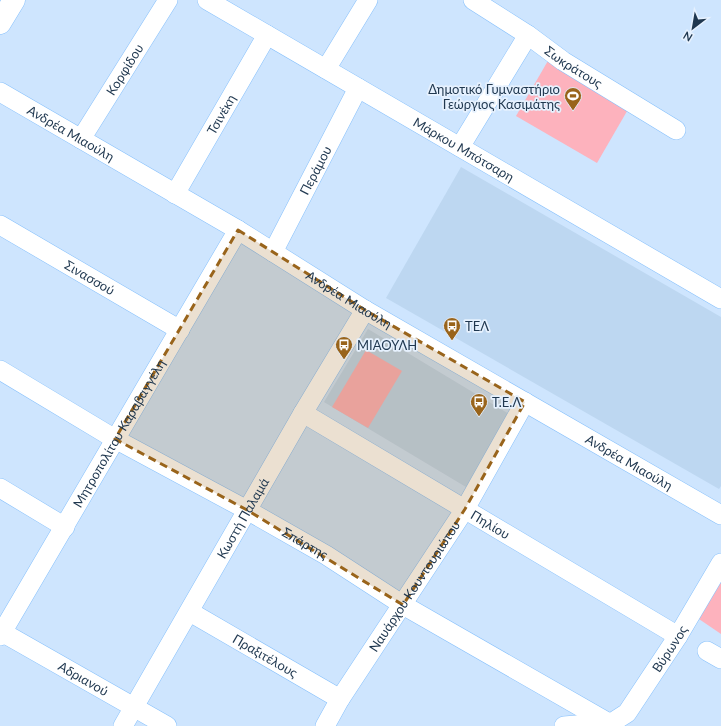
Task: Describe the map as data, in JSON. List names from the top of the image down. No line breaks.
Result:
{"streets":{"street":["Σωκράτους","Κορφίδου","Τσινέκη","Ανδρέα Μιαούλη","Μάρκου Μπότσαρη","Περάμου","Σινασσού","Μητροπολίτου Καραβαγγέλη","Κωστή Παλαμά","Πηλίου","Σπάρτης","Ναυάρχου Κουντουριώτου","Βύρωνος","Πραξιτέλους","Αδριανού"]},"crossings":[["Κορφίδου","Ανδρέα Μιαούλη"],["Τσινέκη","Ανδρέα Μιαούλη"],["Τσινέκη","Μάρκου Μπότσαρη"],["Ανδρέα Μιαούλη","Περάμου"],["Ανδρέα Μιαούλη","Μητροπολίτου Καραβαγγέλη"],["Ανδρέα Μιαούλη","Κωστή Παλαμά"],["Ανδρέα Μιαούλη","Ναυάρχου Κουντουριώτου"],["Μάρκου Μπότσαρη","Περάμου"],["Σινασσού","Μητροπολίτου Καραβαγγέλη"],["Μητροπολίτου Καραβαγγέλη","Σπάρτης"],["Μητροπολίτου Καραβαγγέλη","Αδριανού"],["Κωστή Παλαμά","Πηλίου"],["Κωστή Παλαμά","Σπάρτης"],["Κωστή Παλαμά","Πραξιτέλους"],["Κωστή Παλαμά","Αδριανού"],["Πηλίου","Ναυάρχου Κουντουριώτου"],["Πηλίου","Βύρωνος"],["Σπάρτης","Ναυάρχου Κουντουριώτου"],["Σπάρτης","Βύρωνος"],["Ναυάρχου Κουντουριώτου","Πραξιτέλους"]],"places":{"sports":["Δημοτικό Γυμναστήριο Γεώργιος Κασιμάτης"],"bus stop":["ΤΕΛ","ΜΙΑΟΥΛΗ","Τ.Ε.Λ"]},"north":"bottom left"}
